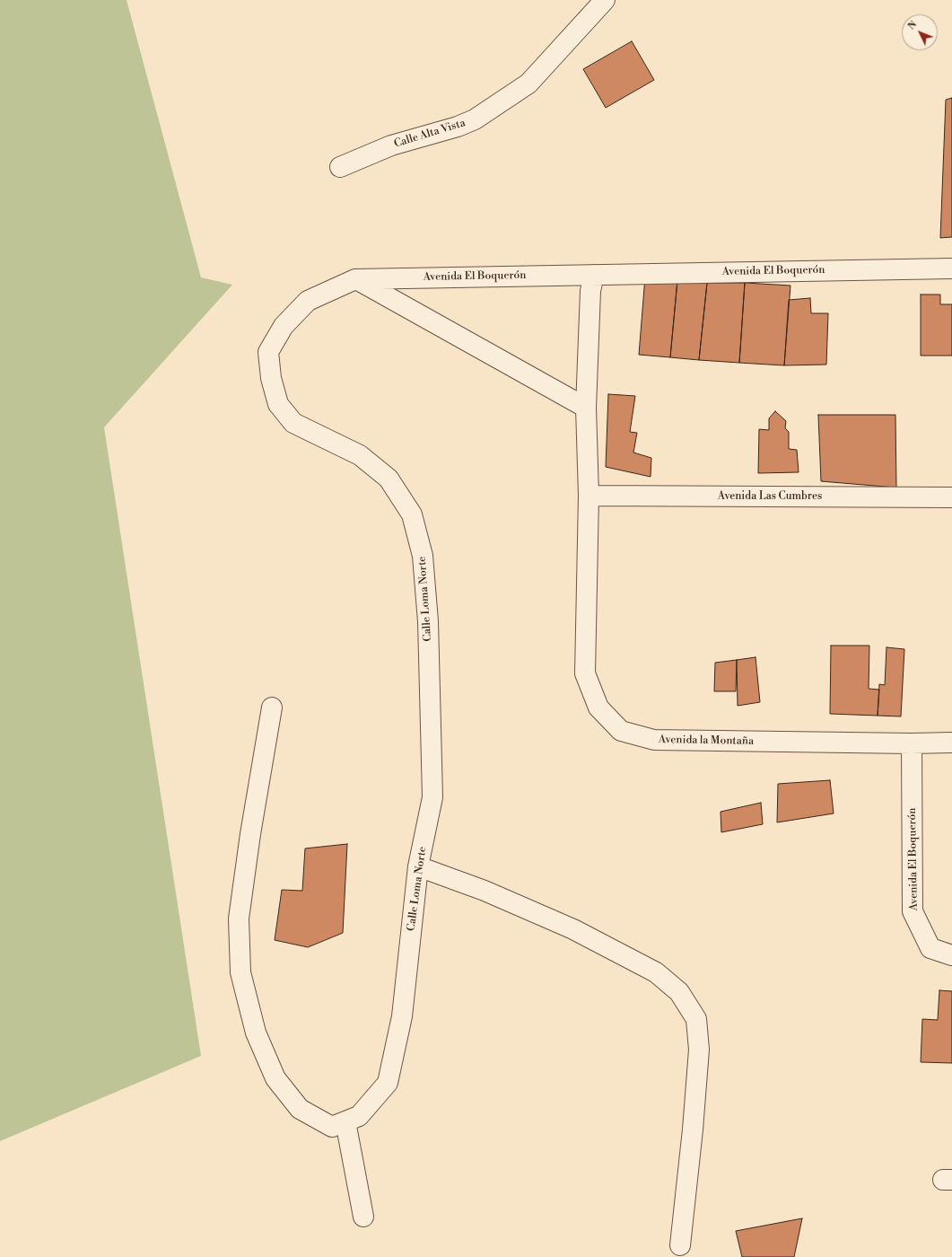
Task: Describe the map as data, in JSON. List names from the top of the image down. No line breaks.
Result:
{"streets":{"street":["Calle Alta Vista","Avenida El Boquerón","Avenida Las Cumbres","Calle Loma Norte","Avenida la Montaña"]},"crossings":[["Avenida El Boquerón","Calle Loma Norte"],["Avenida El Boquerón","Avenida la Montaña"],["Avenida Las Cumbres","Avenida la Montaña"]],"north":"top left"}
